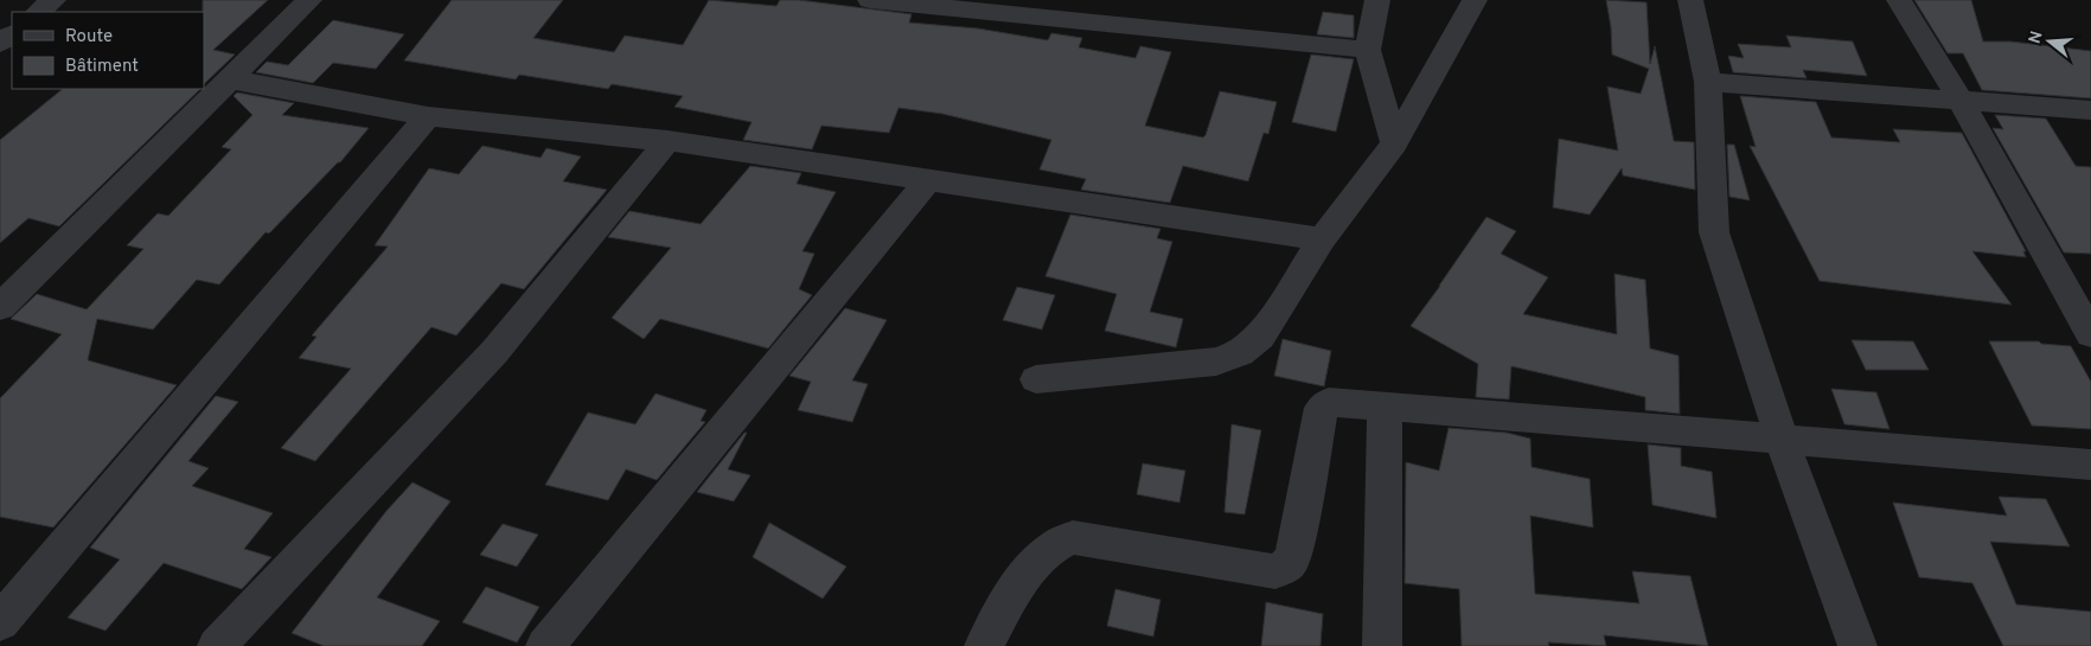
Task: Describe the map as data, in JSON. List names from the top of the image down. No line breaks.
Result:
{"legend":["Route","Bâtiment"],"north":"left"}
